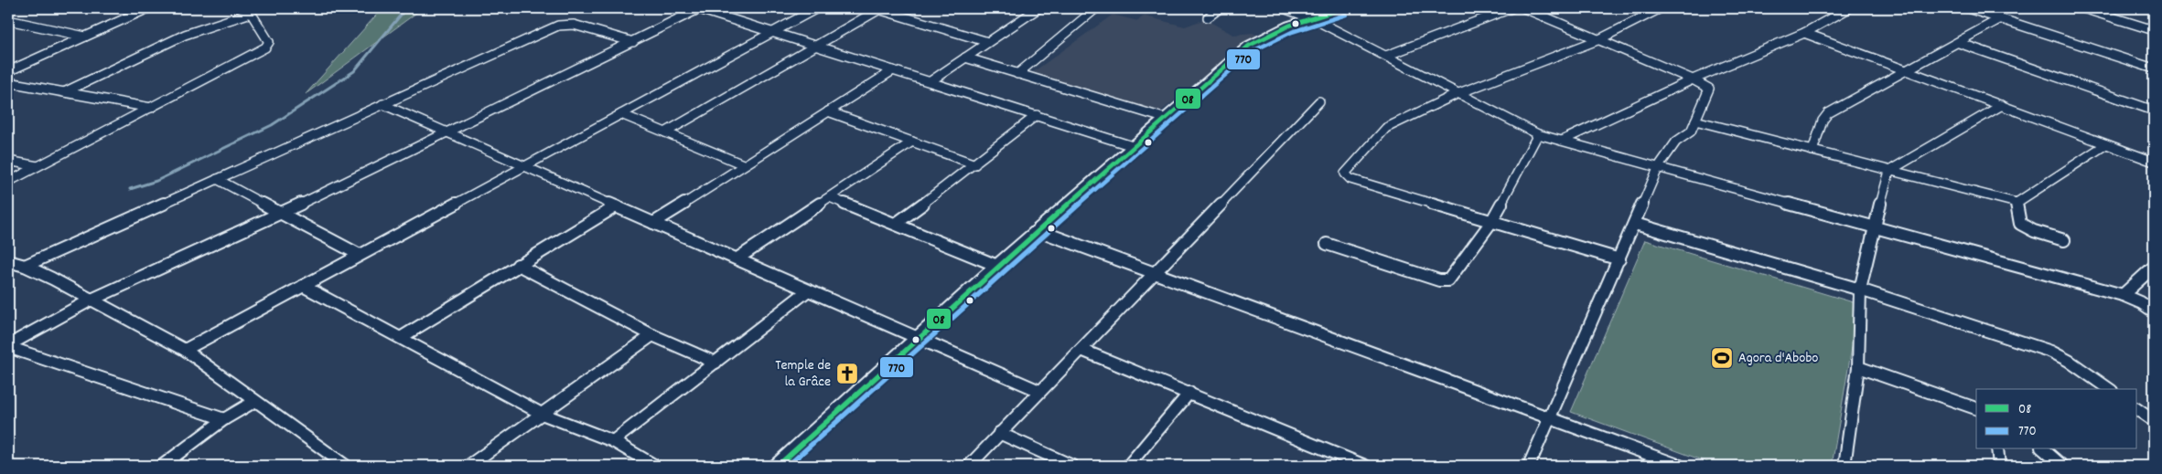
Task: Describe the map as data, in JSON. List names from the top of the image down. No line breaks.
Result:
{"places":{"sports":["Agora d'Abobo"],"church":["Temple de la Grâce"]},"lines":["transit line 08","transit line 770"],"legend":["08","770"]}
